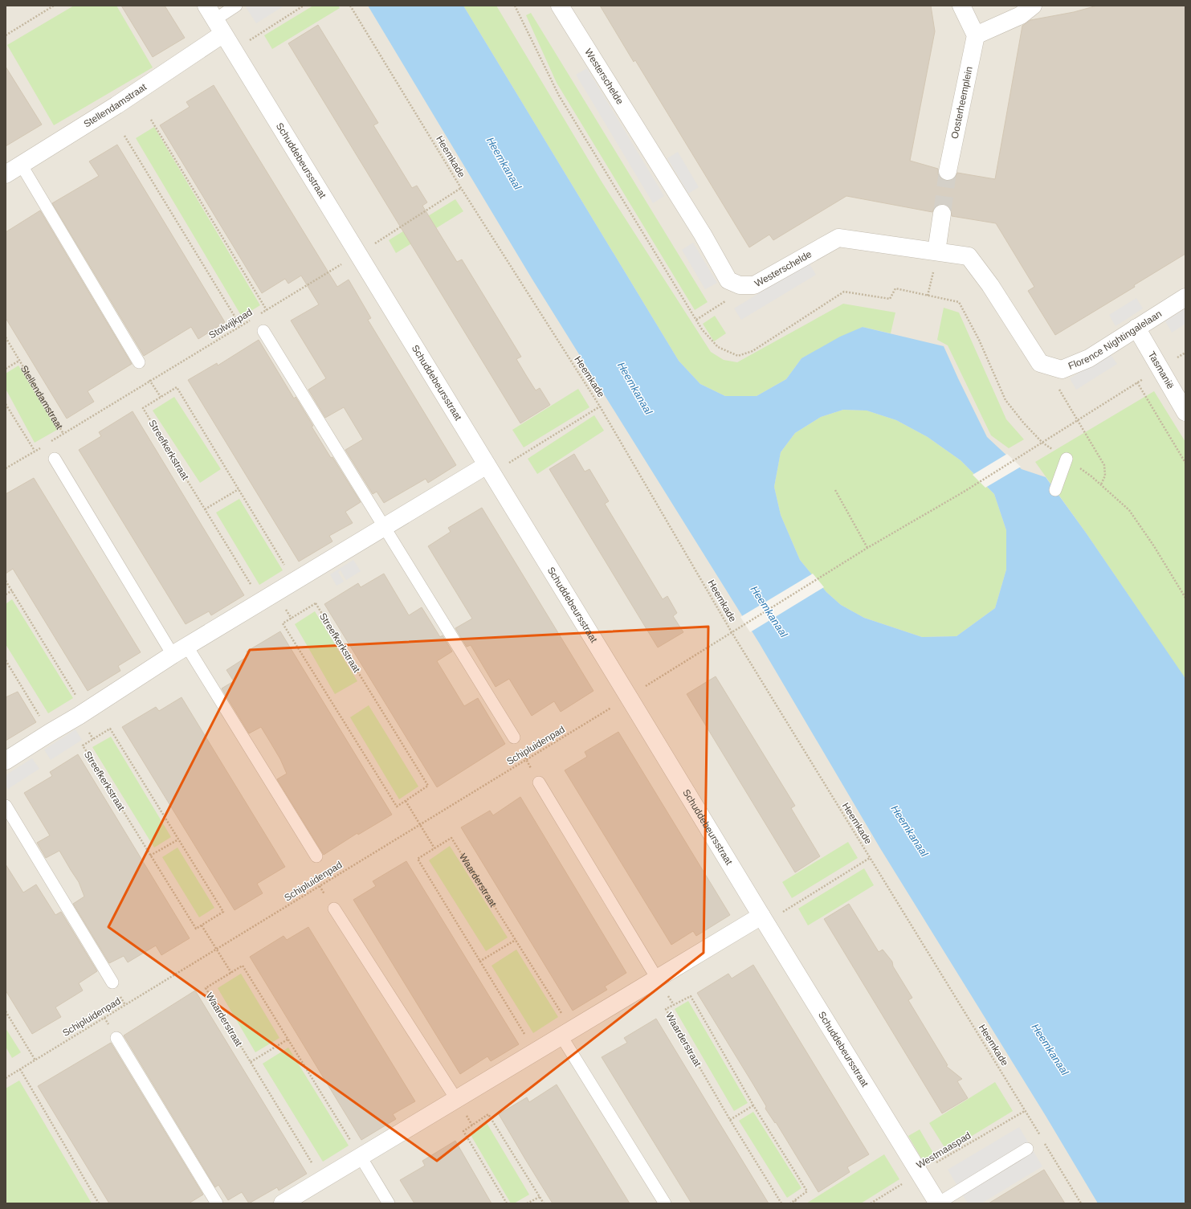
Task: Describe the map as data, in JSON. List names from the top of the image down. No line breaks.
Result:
{"streets":{"street":["Westerschelde","Oosterheemplein","Stellendamstraat","Schuddebeursstraat","Florence Nightingalelaan","Tasmanië"],"path":["Heemkade","Stolwijkpad","Streefkerkstraat","Schipluidenpad","Waarderstraat","Westmaaspad"]},"crossings":[["Westerschelde","Florence Nightingalelaan"],["Stellendamstraat","Schuddebeursstraat"],["Stellendamstraat","Stolwijkpad"],["Heemkade","Stolwijkpad"],["Heemkade","Schipluidenpad"],["Heemkade","Westmaaspad"],["Schuddebeursstraat","Stolwijkpad"],["Schuddebeursstraat","Schipluidenpad"],["Schuddebeursstraat","Westmaaspad"],["Florence Nightingalelaan","Tasmanië"],["Tasmanië","Schipluidenpad"]],"water":["Heemkanaal"]}
